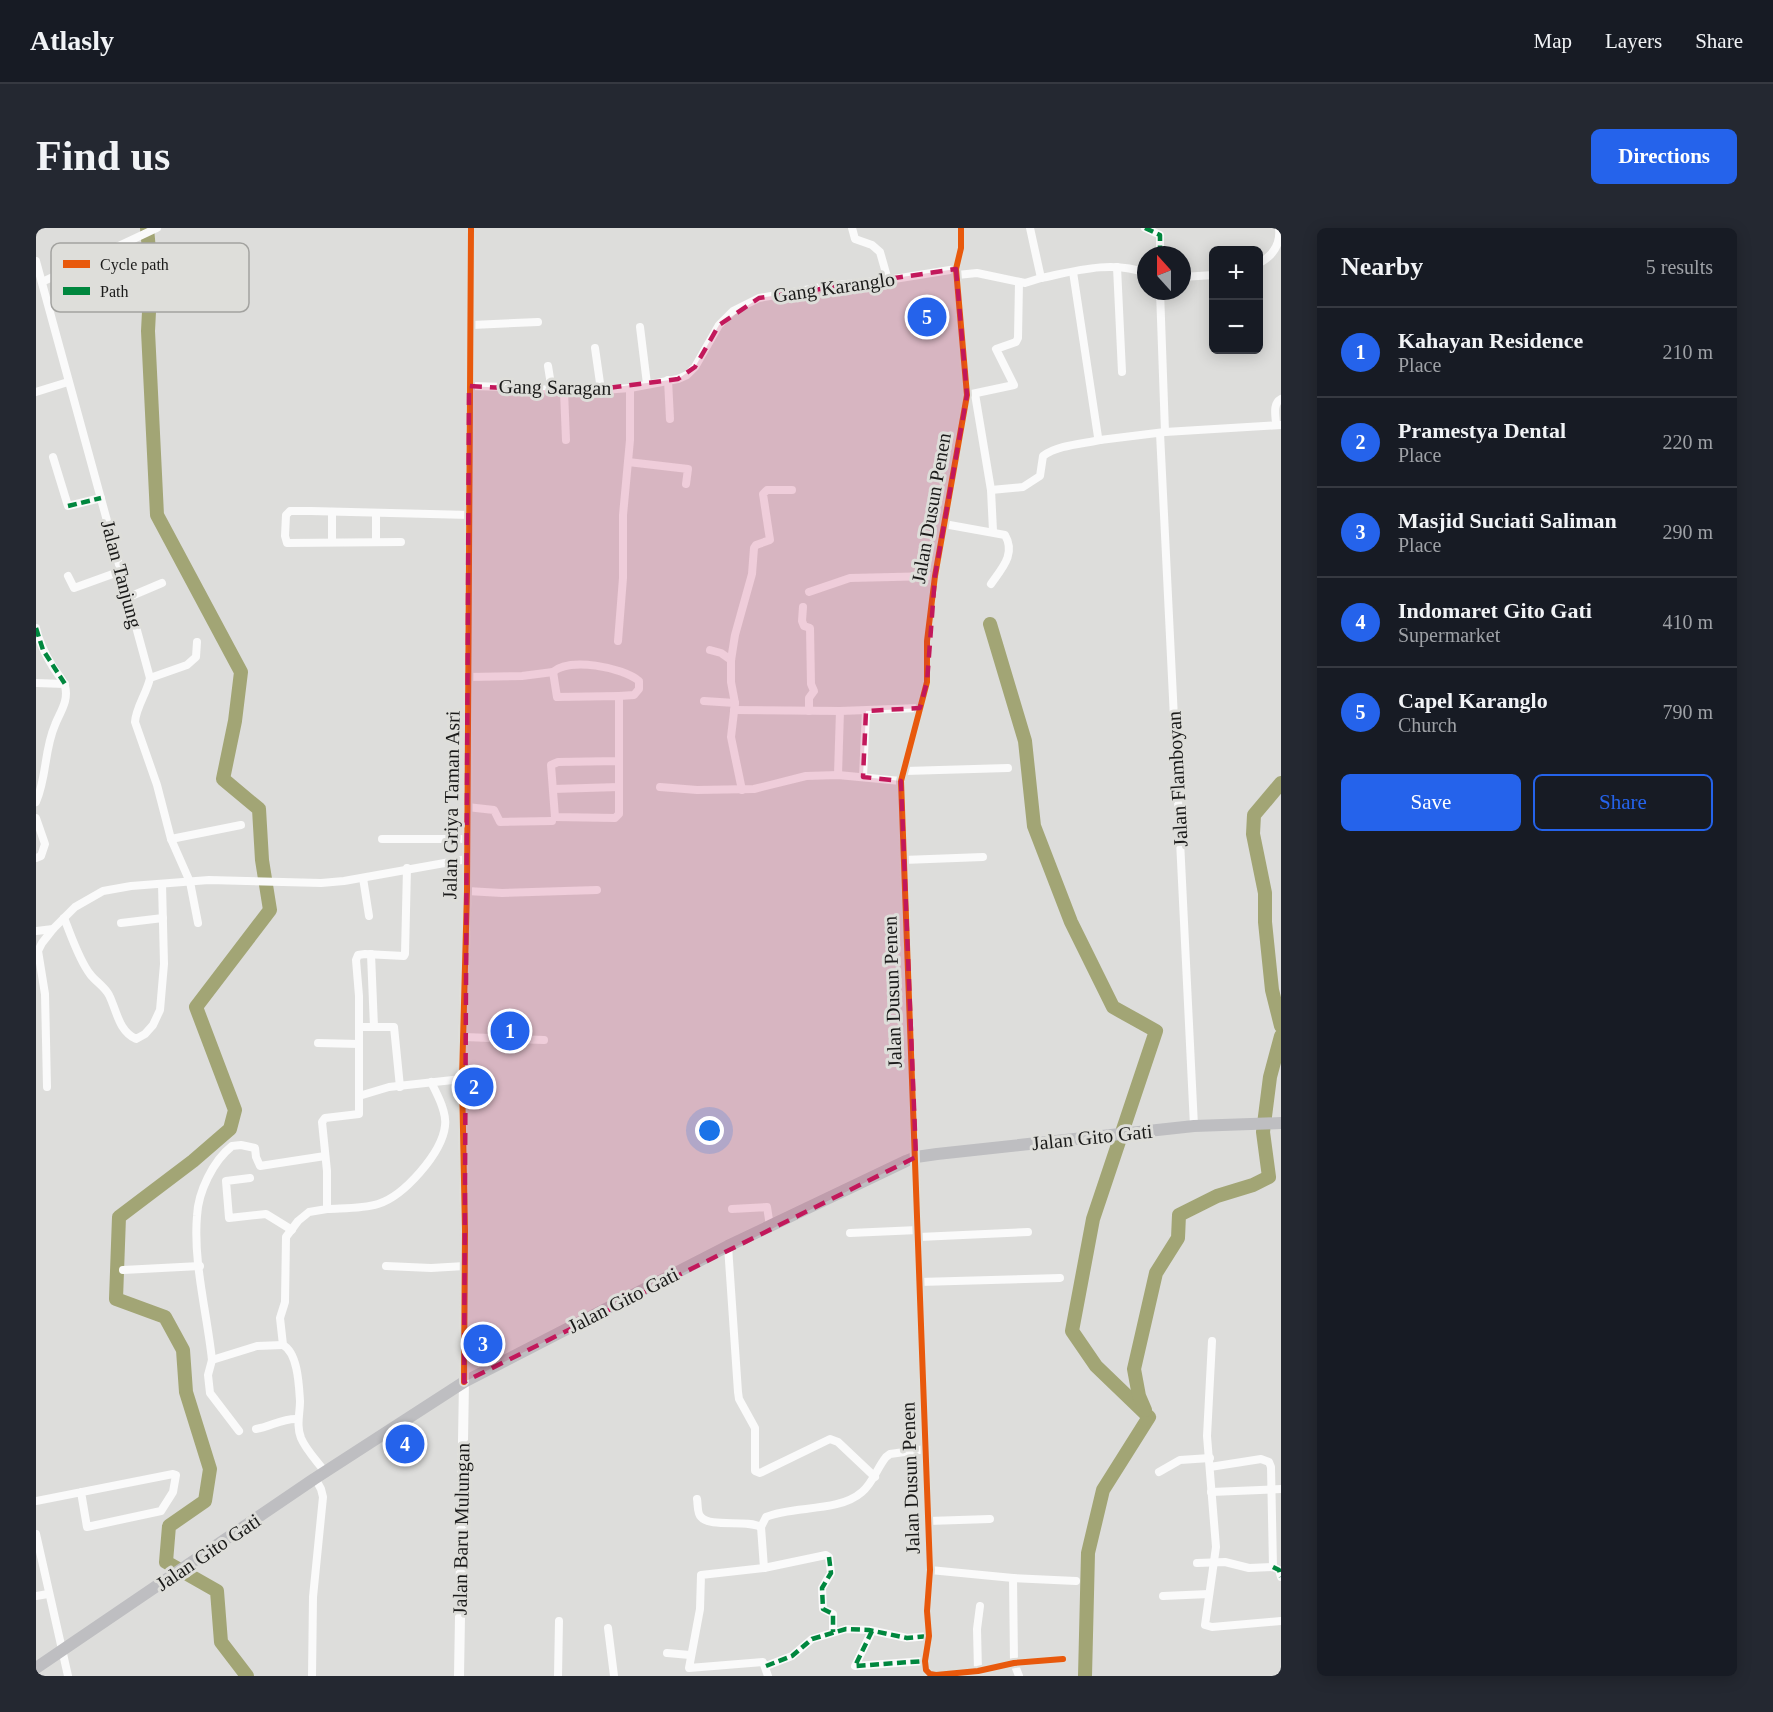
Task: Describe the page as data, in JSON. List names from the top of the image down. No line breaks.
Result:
{"streets":{"main road":["Jalan Gito Gati","Jalan Baru Mulungan"],"street":["Gang Karanglo","Gang Saragan","Jalan Dusun Penen","Jalan Tanjung","Jalan Flamboyan","Jalan Griya Taman Asri"]},"crossings":[["Gang Karanglo","Gang Saragan"],["Gang Karanglo","Jalan Dusun Penen"],["Gang Saragan","Jalan Griya Taman Asri"],["Jalan Dusun Penen","Jalan Gito Gati"],["Jalan Flamboyan","Jalan Gito Gati"],["Jalan Griya Taman Asri","Jalan Gito Gati"],["Jalan Griya Taman Asri","Jalan Baru Mulungan"],["Jalan Gito Gati","Jalan Baru Mulungan"]],"legend":["Cycle path","Path"],"north":"top","page":{"header":"Atlasly","nav":["Map","Layers","Share"],"buttons":["Directions",["Save","Share"]],"title":"Find us","heading":["Nearby","5 results"],"map_buttons":["+","−"],"pins":["5","1","2","3","4"],"list":[{"mark":"1","name":"Kahayan Residence","note":"Place","value":"210 m"},{"mark":"2","name":"Pramestya Dental","note":"Place","value":"220 m"},{"mark":"3","name":"Masjid Suciati Saliman","note":"Place","value":"290 m"},{"mark":"4","name":"Indomaret Gito Gati","note":"Supermarket","value":"410 m"},{"mark":"5","name":"Capel Karanglo","note":"Church","value":"790 m"}]}}
